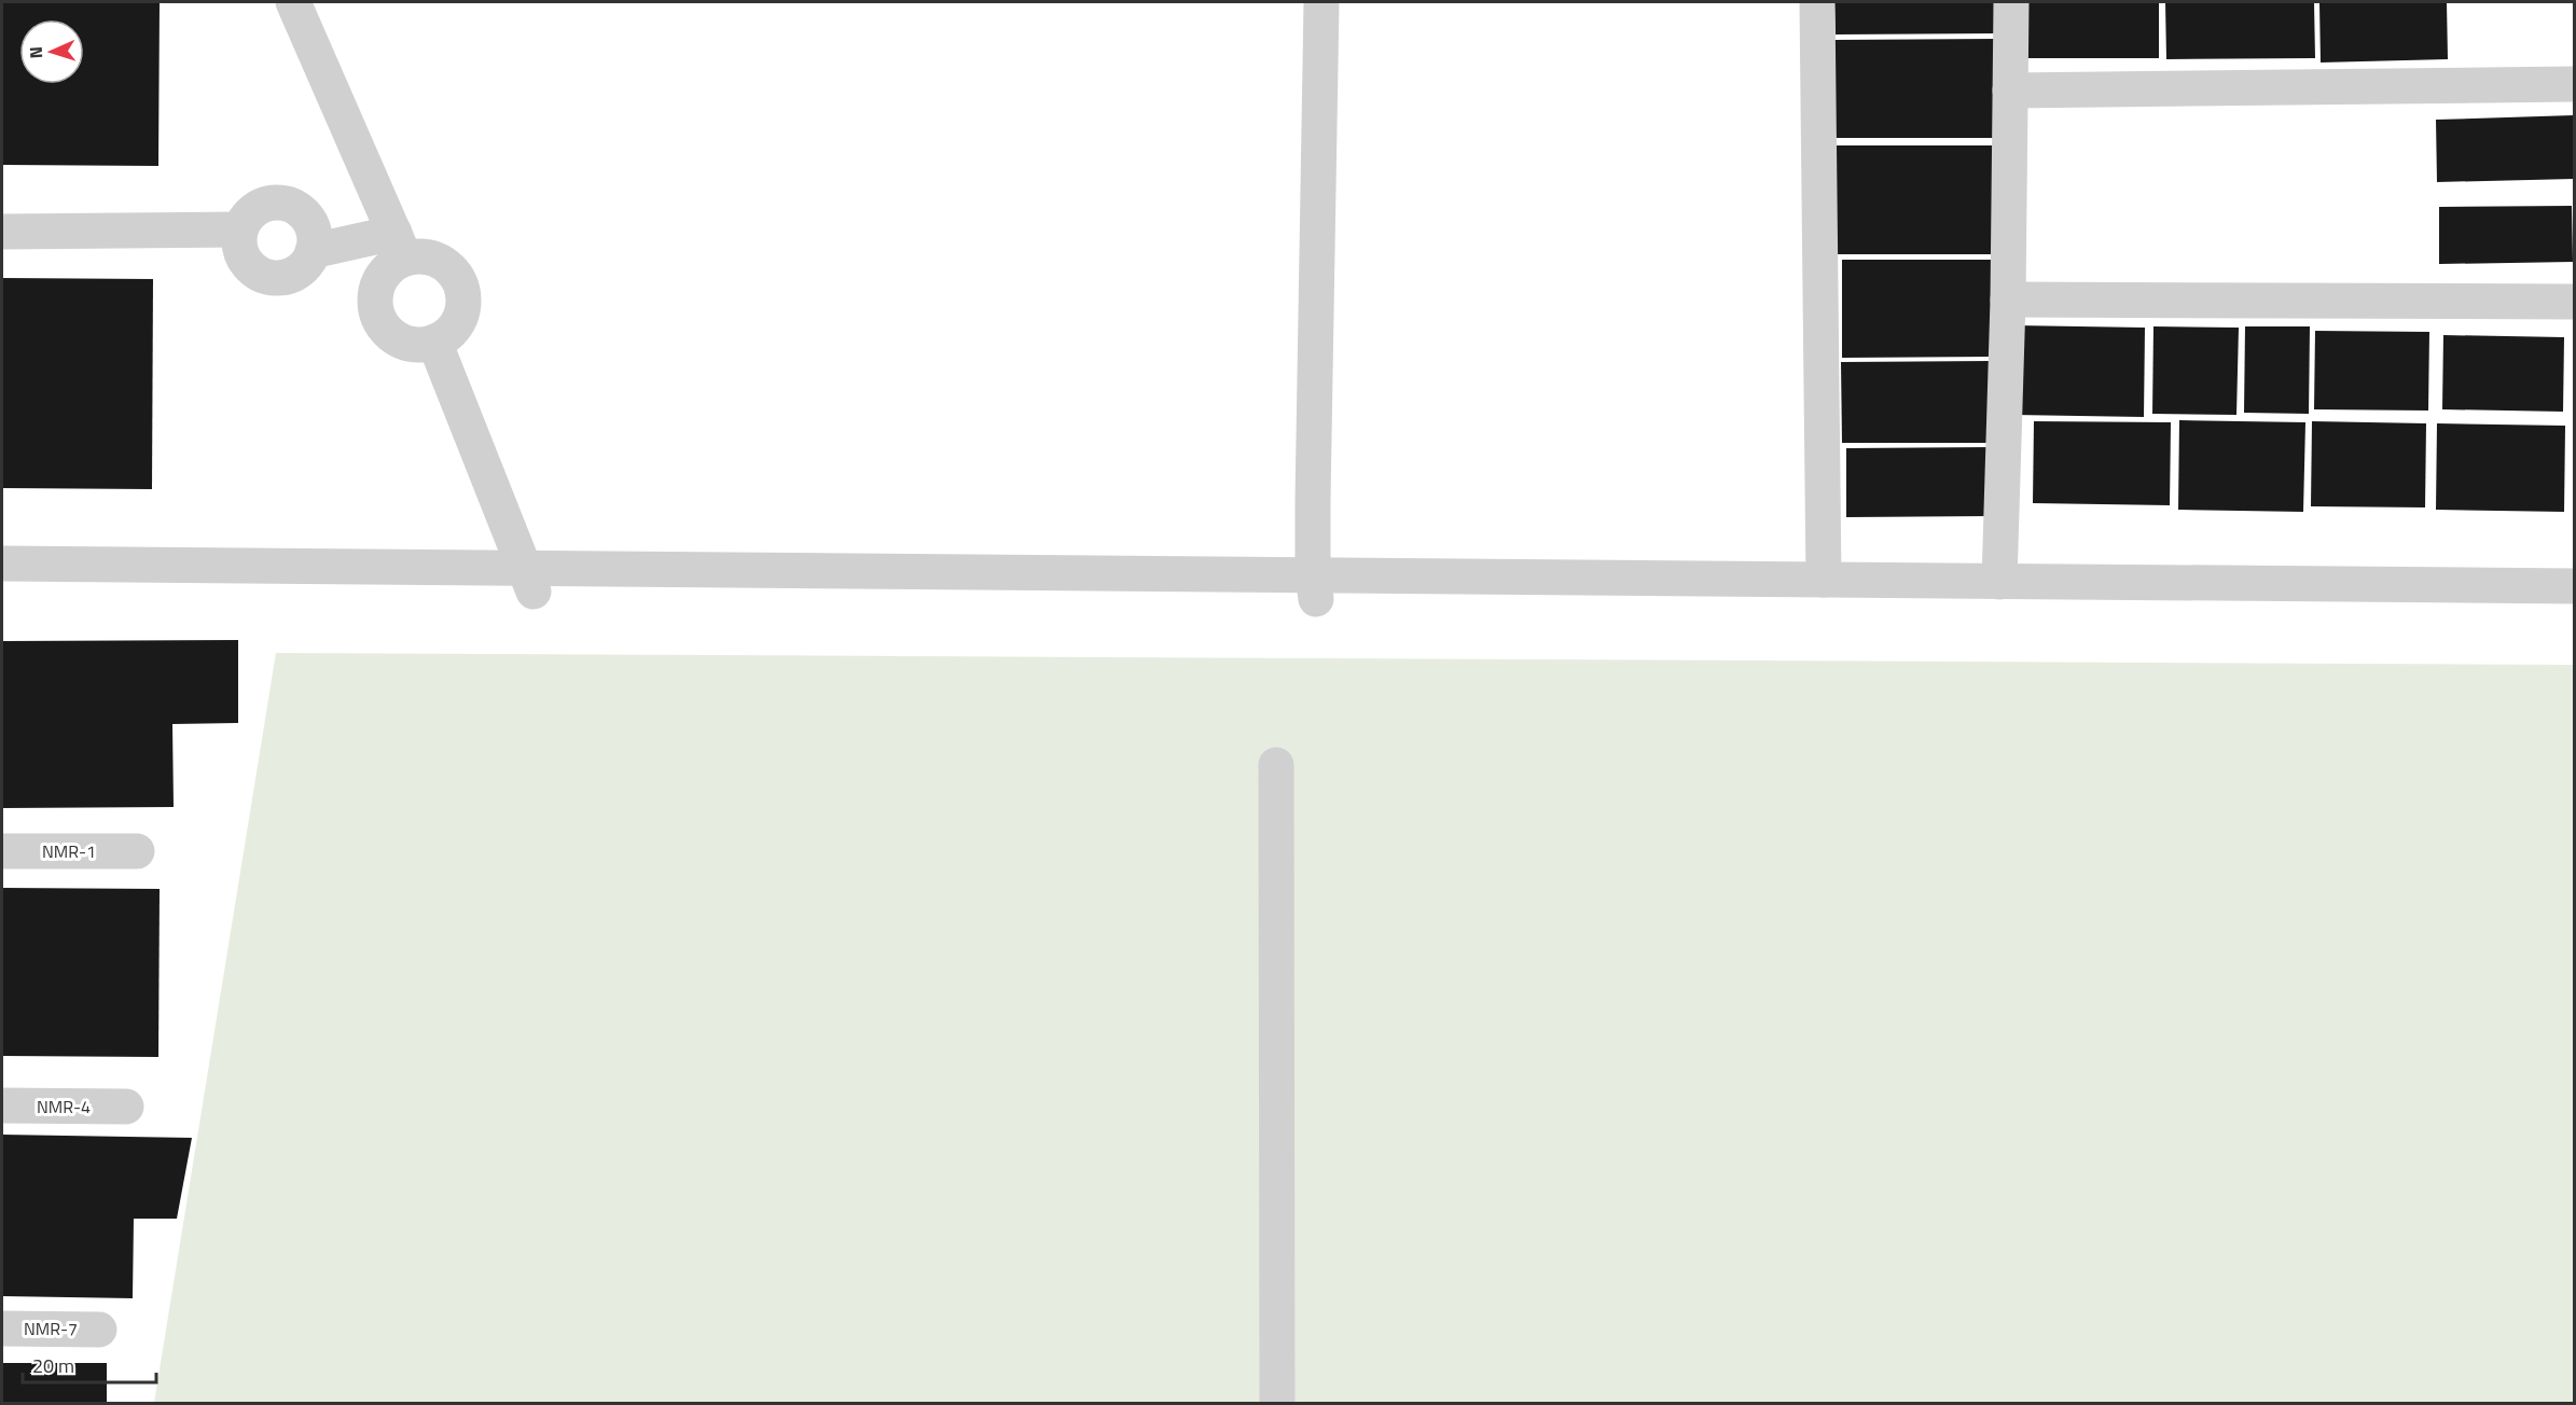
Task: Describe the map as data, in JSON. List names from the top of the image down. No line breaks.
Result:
{"streets":{"street":["NMR-1","NMR-4","NMR-7"]},"scale_bar":"20 m","north":"left"}
